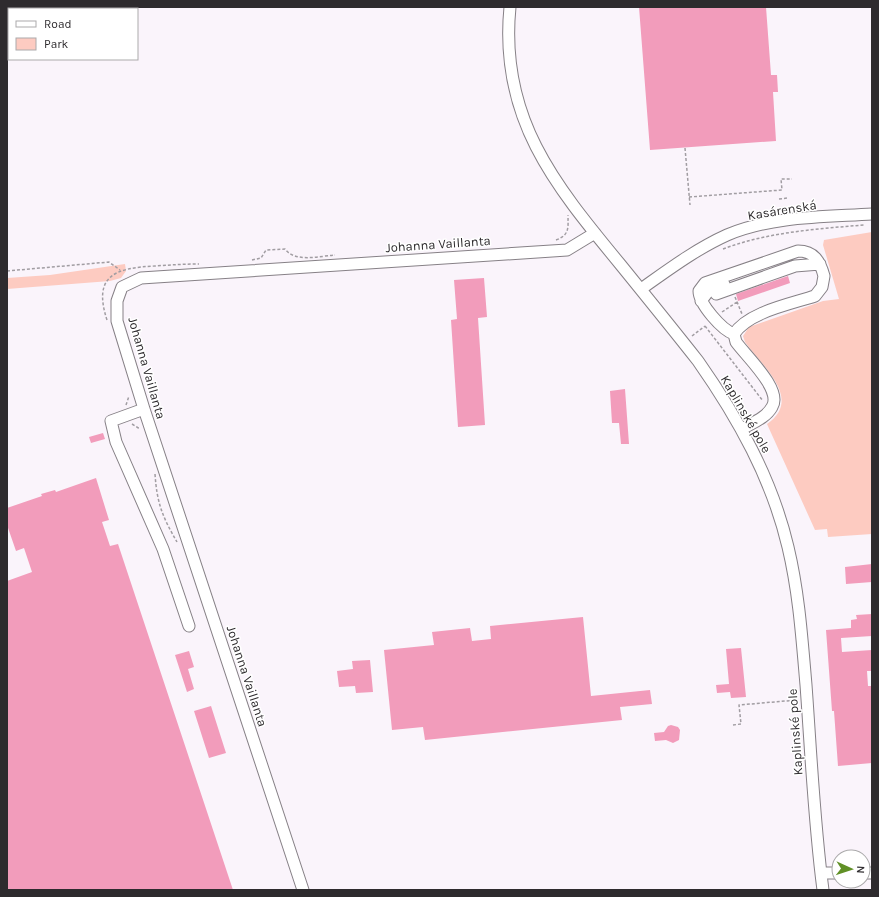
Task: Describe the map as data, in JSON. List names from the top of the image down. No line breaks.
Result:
{"streets":{"street":["Kasárenská","Johanna Vaillanta","Kaplinské pole"]},"crossings":[["Kasárenská","Kaplinské pole"],["Johanna Vaillanta","Kaplinské pole"]],"legend":["Road","Park"],"north":"right"}
